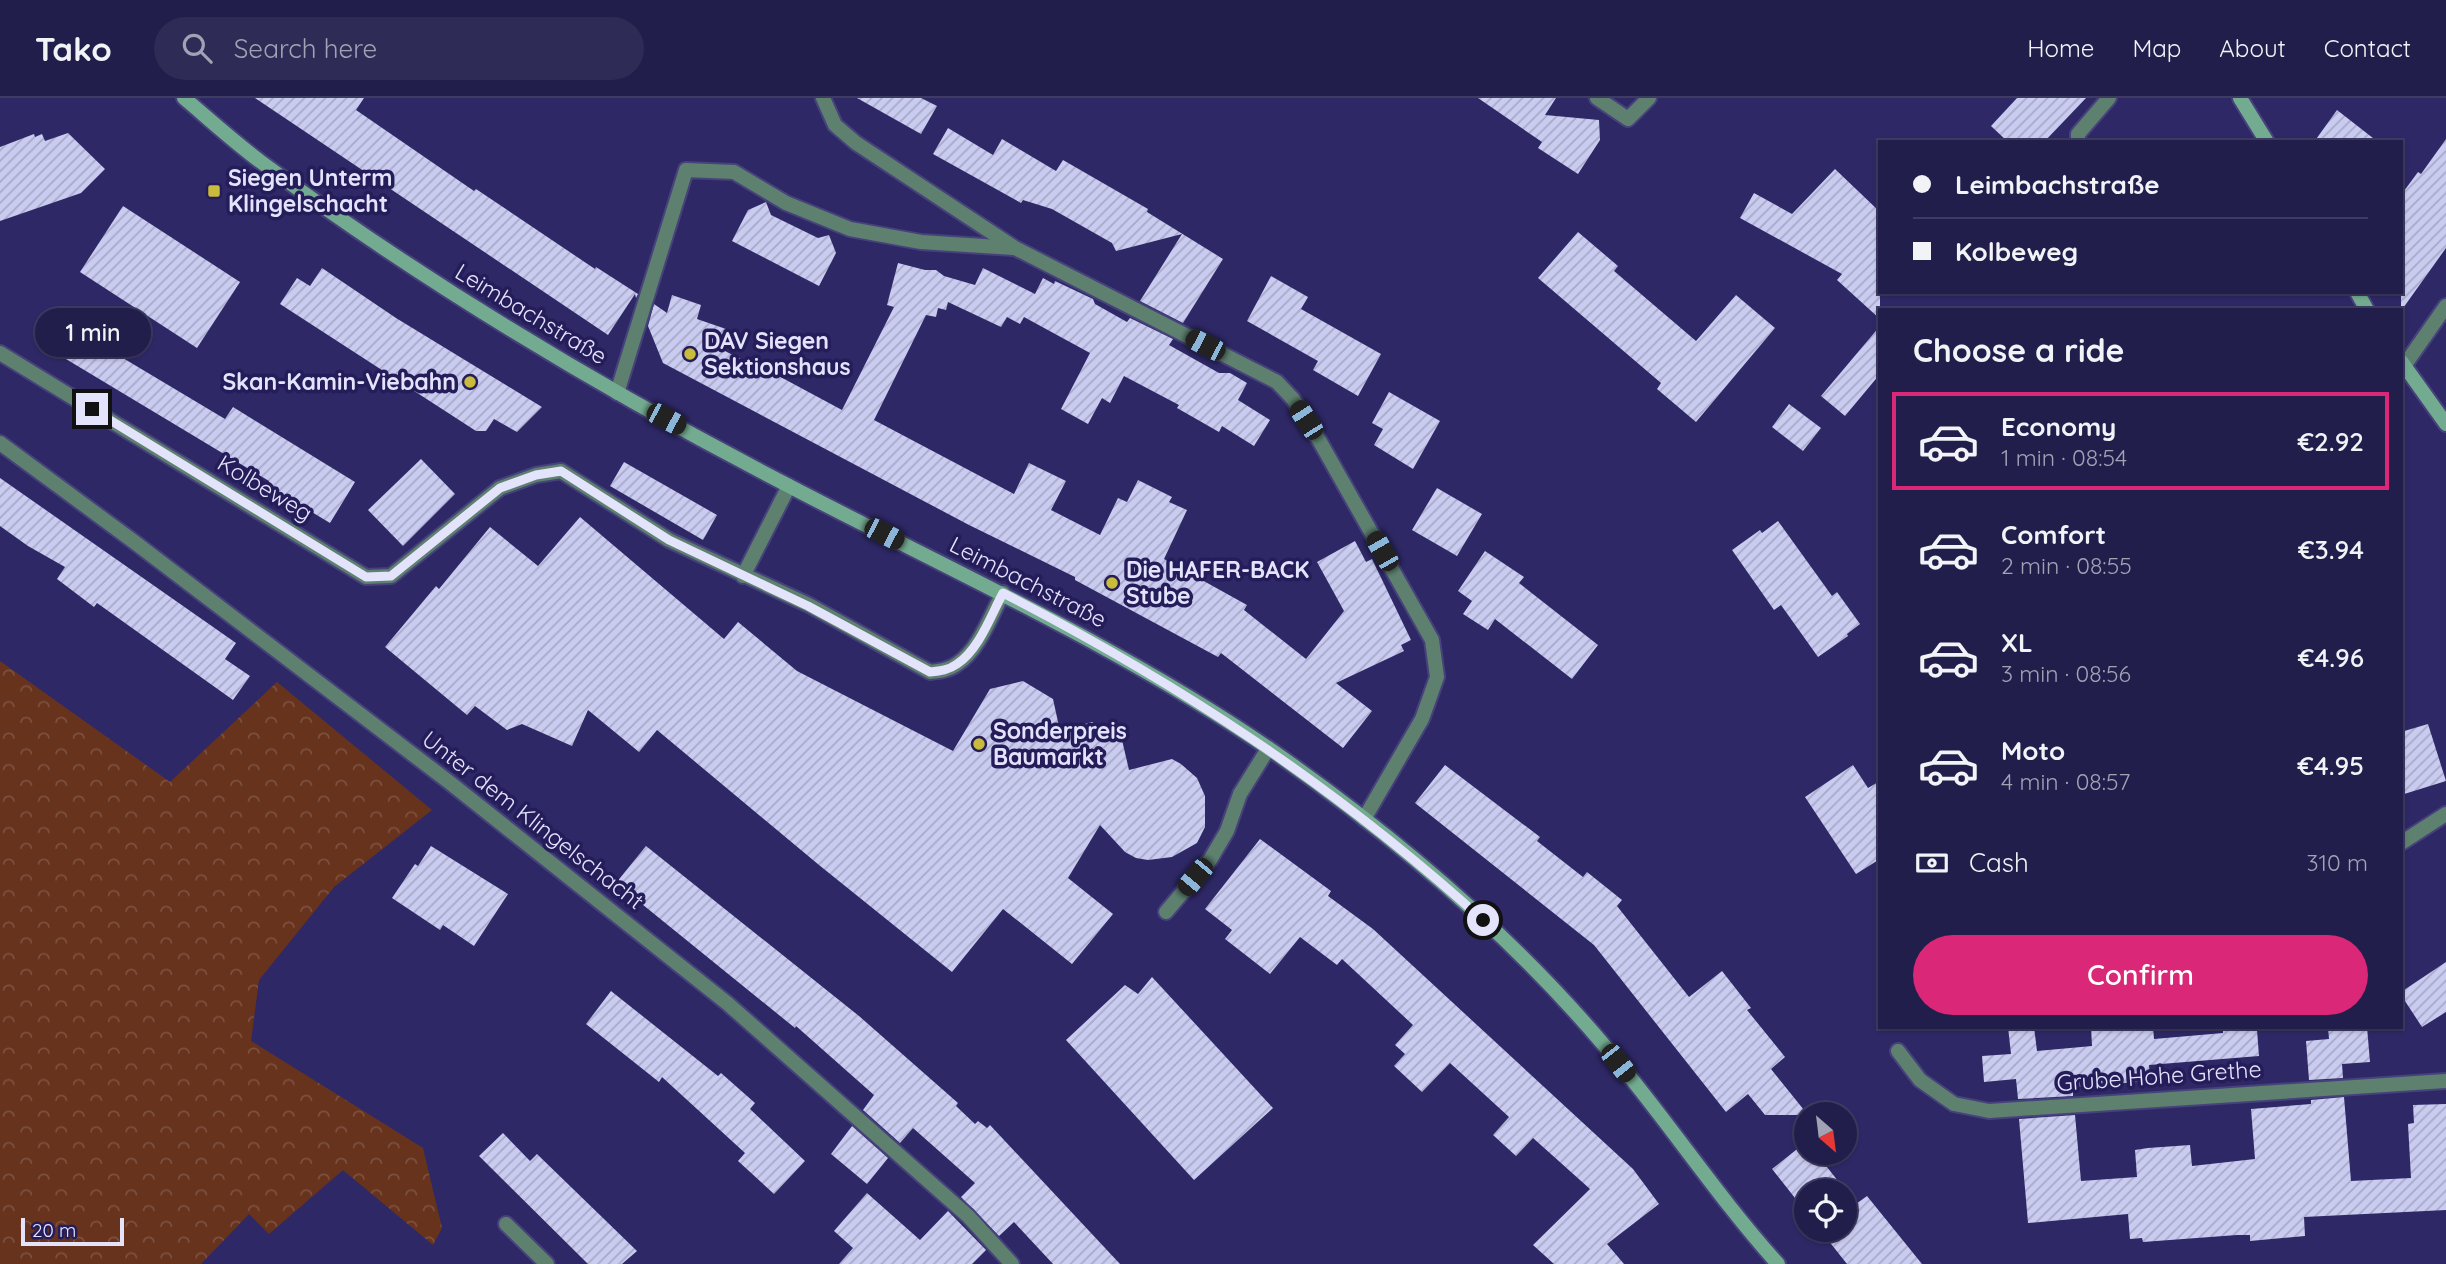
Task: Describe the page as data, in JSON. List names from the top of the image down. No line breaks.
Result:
{"streets":{"main road":["Leimbachstraße"],"street":["Kolbeweg","Unter dem Klingelschacht","Grube Hohe Grethe"]},"crossings":[["Leimbachstraße","Kolbeweg"]],"places":{"transit":["Siegen Unterm Klingelschacht"],"other":["DAV Siegen Sektionshaus","Skan-Kamin-Viebahn","Die HAFER-BACK Stube","Sonderpreis Baumarkt"]},"scale_bar":"20 m","north":"bottom right","page":{"header":"Tako","search":"Search here","nav":["Home","Map","About","Contact"],"banner":["Leimbachstraße","Kolbeweg"],"bubble":"1 min","heading":"Choose a ride","list":[{"name":"Economy","note":"1 min · 08:54","value":"€2.92"},{"name":"Comfort","note":"2 min · 08:55","value":"€3.94"},{"name":"XL","note":"3 min · 08:56","value":"€4.96"},{"name":"Moto","note":"4 min · 08:57","value":"€4.95"}],"pay":["Cash","310 m"],"buttons":"Confirm","scale":"20 m"}}
